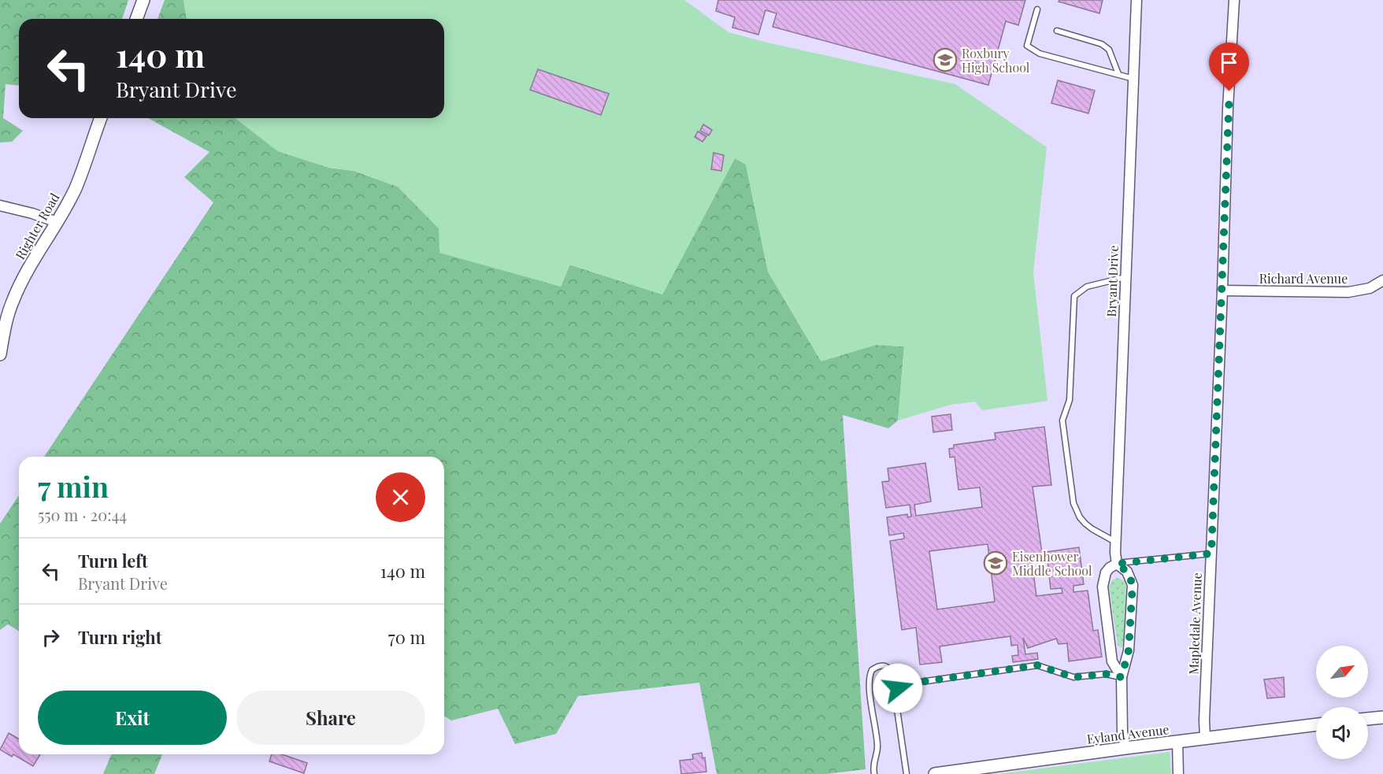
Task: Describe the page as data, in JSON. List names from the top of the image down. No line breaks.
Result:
{"streets":{"street":["Righter Road","Richard Avenue","Bryant Drive","Mapledale Avenue","Eyland Avenue"]},"crossings":[["Richard Avenue","Mapledale Avenue"],["Mapledale Avenue","Eyland Avenue"]],"places":{"school or university":["Roxbury High School","Eisenhower Middle School"]},"north":"top right","page":{"turn":["140 m","Bryant Drive"],"heading":["7 min","550 m · 20:44"],"list":[{"name":"Turn left","note":"Bryant Drive","value":"140 m"},{"name":"Turn right","value":"70 m"}],"buttons":["Exit","Share"]}}
